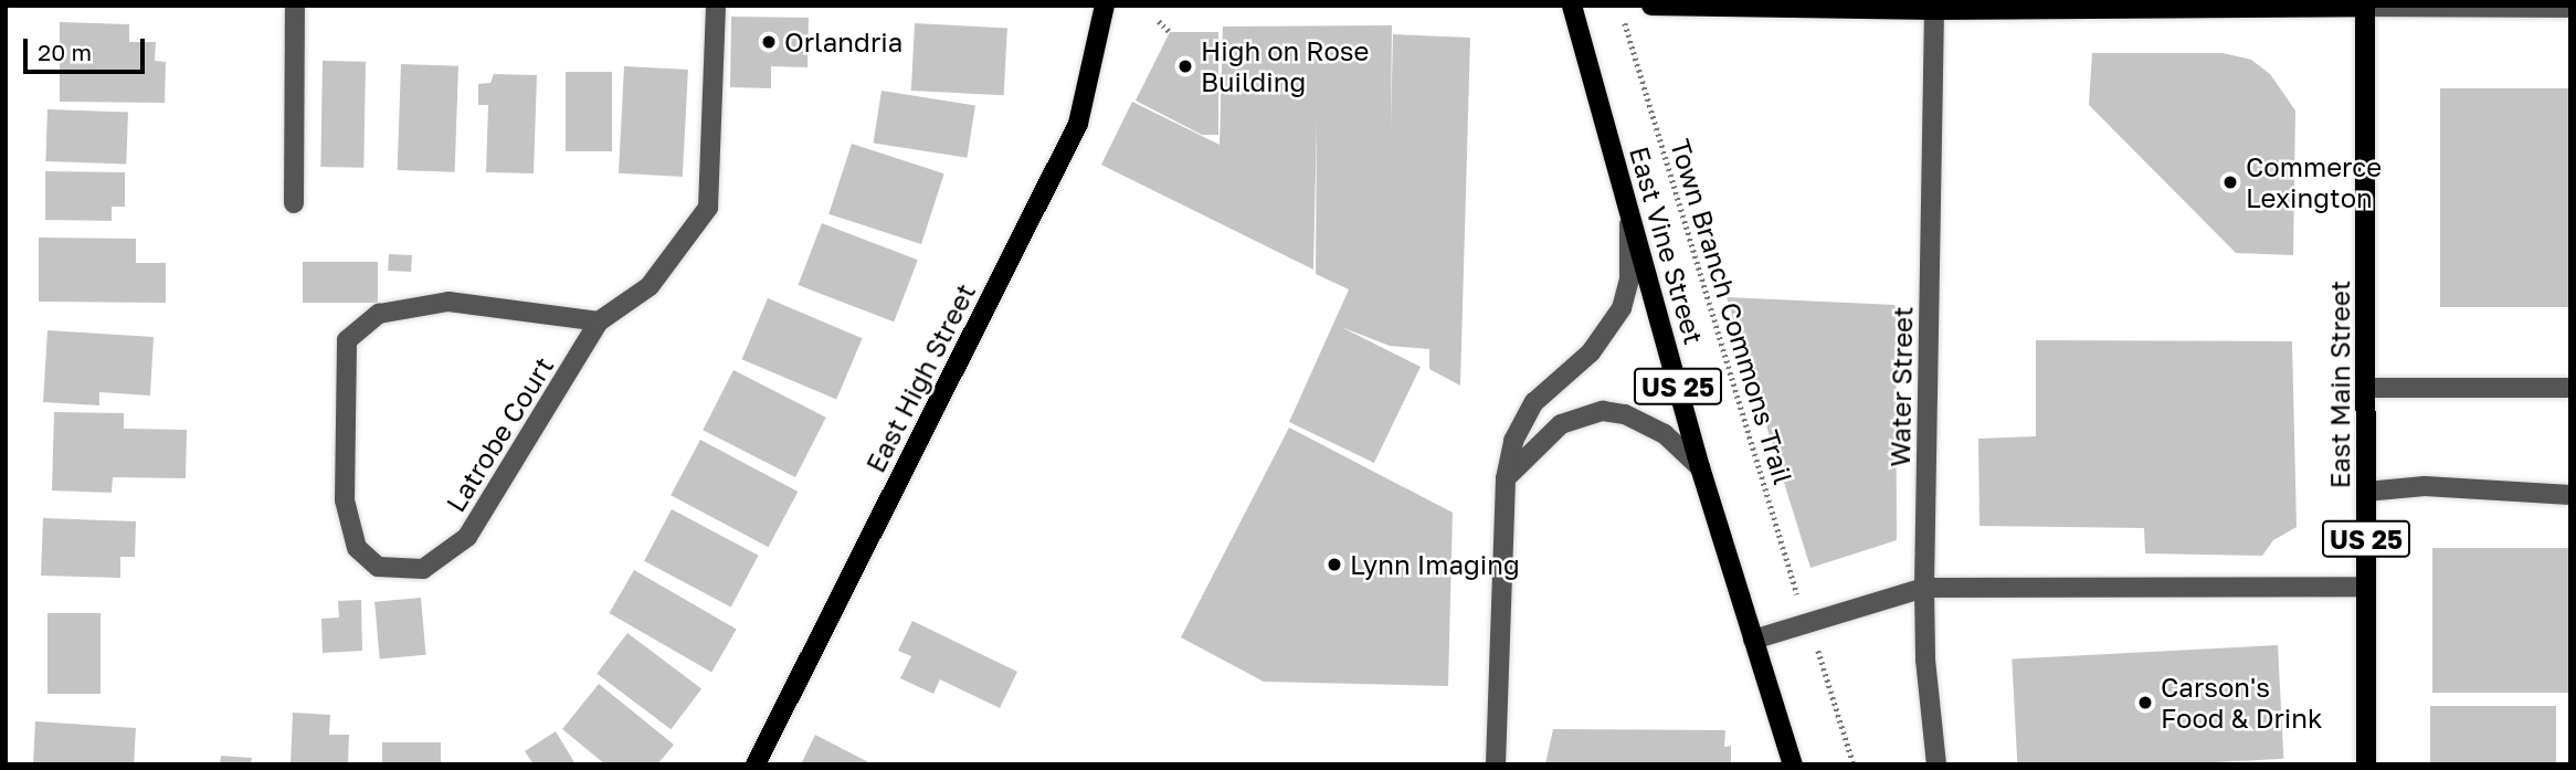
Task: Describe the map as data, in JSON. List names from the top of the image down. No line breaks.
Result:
{"streets":{"main road":["East Vine Street","East High Street","East Main Street","US 25"],"street":["Water Street","Latrobe Court"],"path":["Town Branch Commons Trail"]},"places":["Orlandria","High on Rose Building","Commerce Lexington","Lynn Imaging","Carson's Food & Drink"],"scale_bar":"20 m"}
